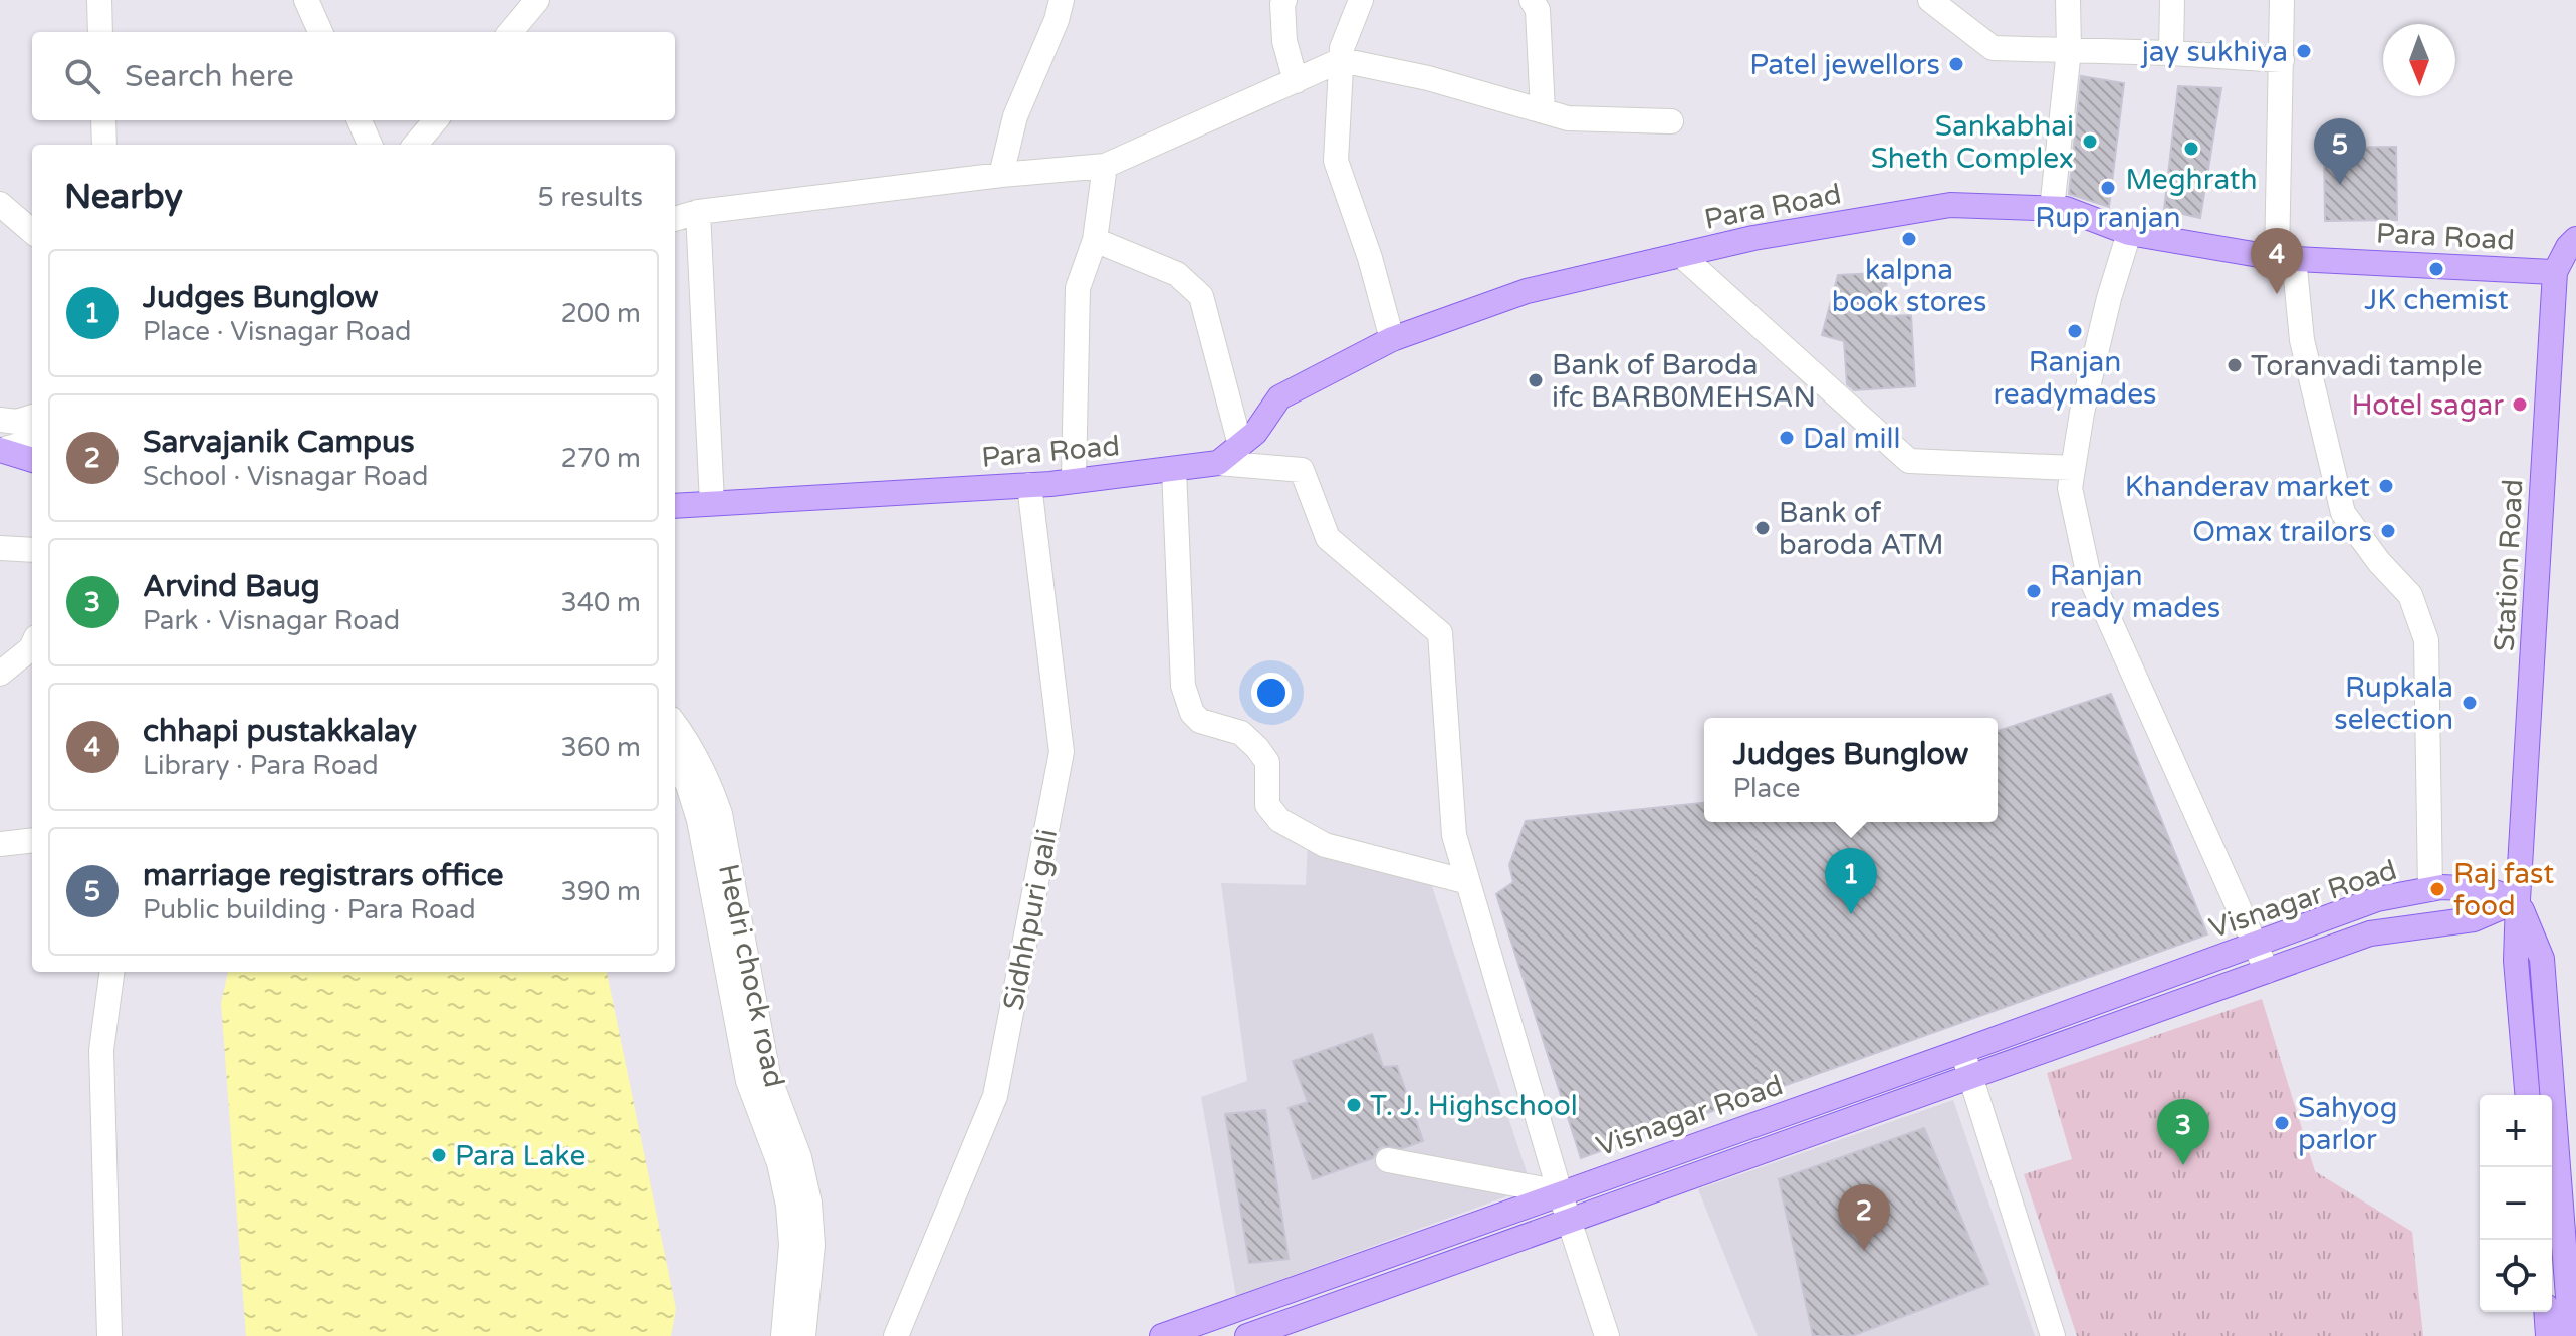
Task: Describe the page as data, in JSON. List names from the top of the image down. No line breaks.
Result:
{"streets":{"main road":["Para Road","Station Road","Visnagar Road"],"street":["Sidhhpuri gali","Hedri chock road"]},"crossings":[["Para Road","Station Road"],["Para Road","Sidhhpuri gali"],["Station Road","Visnagar Road"]],"places":["jay sukhiya","Patel jewellors","Sankabhai Sheth Complex","Meghrath","Rup ranjan","kalpna book stores","JK chemist","Ranjan readymades","Toranvadi tample","Bank of Baroda ifc BARB0MEHSAN","Hotel sagar","Dal mill","Khanderav market","Bank of baroda ATM","Omax trailors","Ranjan ready mades","Rupkala selection","Raj fast food","T. J. Highschool","Sahyog parlor","Para Lake"],"north":"bottom","page":{"search":"Search here","pins":["5","4","1","3","2"],"heading":["Nearby","5 results"],"list":[{"mark":"1","name":"Judges Bunglow","note":"Place · Visnagar Road","value":"200 m"},{"mark":"2","name":"Sarvajanik Campus","note":"School · Visnagar Road","value":"270 m"},{"mark":"3","name":"Arvind Baug","note":"Park · Visnagar Road","value":"340 m"},{"mark":"4","name":"chhapi pustakkalay","note":"Library · Para Road","value":"360 m"},{"mark":"5","name":"marriage registrars office","note":"Public building · Para Road","value":"390 m"}],"popup":["Judges Bunglow","Place"],"map_buttons":["+","−"]}}
